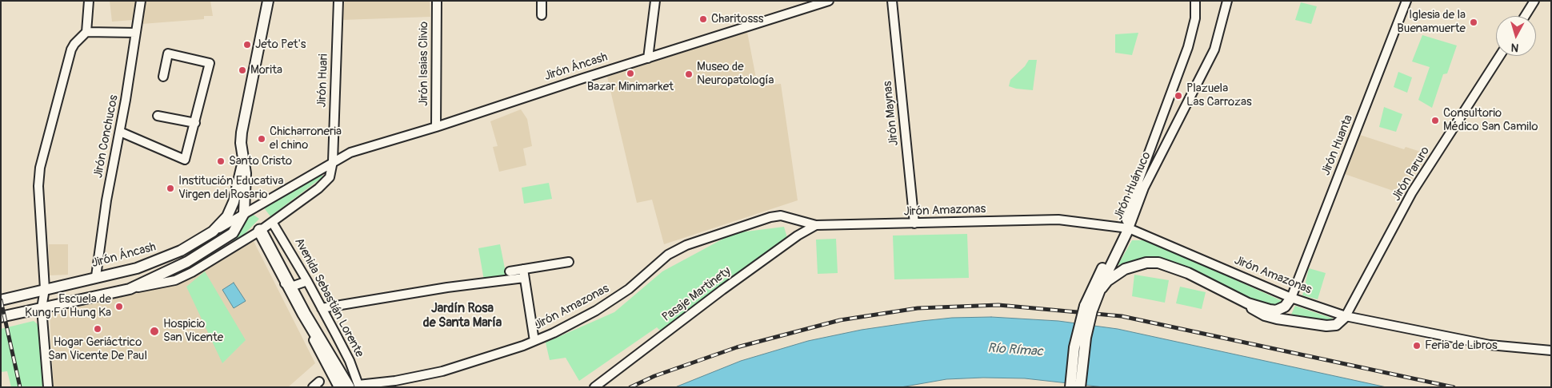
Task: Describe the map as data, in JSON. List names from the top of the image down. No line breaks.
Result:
{"streets":{"main road":["Jirón Áncash","Jirón Huánuco"],"street":["Jirón Isaias Clivio","Jirón Huari","Jirón Maynas","Jirón Conchucos","Jirón Huanta","Jirón Paruro","Jirón Amazonas","Pasaje Martinety","Avenida Sebastián Lorente"]},"crossings":[["Jirón Isaias Clivio","Jirón Áncash"],["Jirón Áncash","Jirón Huari"],["Jirón Áncash","Jirón Conchucos"],["Jirón Maynas","Jirón Amazonas"],["Jirón Huanta","Jirón Amazonas"],["Jirón Paruro","Jirón Amazonas"],["Jirón Huánuco","Jirón Amazonas"],["Jirón Amazonas","Pasaje Martinety"],["Jirón Amazonas","Avenida Sebastián Lorente"]],"districts":["Jardín Rosa de Santa María"],"water":["Río Rímac"],"places":["Charitosss","Iglesia de la Buenamuerte","Jeto Pet's","Morita","Bazar Minimarket","Museo de Neuropatología","Plazuela Las Carrozas","Consultorio Médico San Camilo","Chicharroneria el chino","Santo Cristo","Institución Educativa Virgen del Rosario","Escuela de Kung Fu Hung Ka","Hogar Geriáctrico San Vicente De Paul","Hospicio San Vicente","Feria de Libros"],"north":"bottom"}
